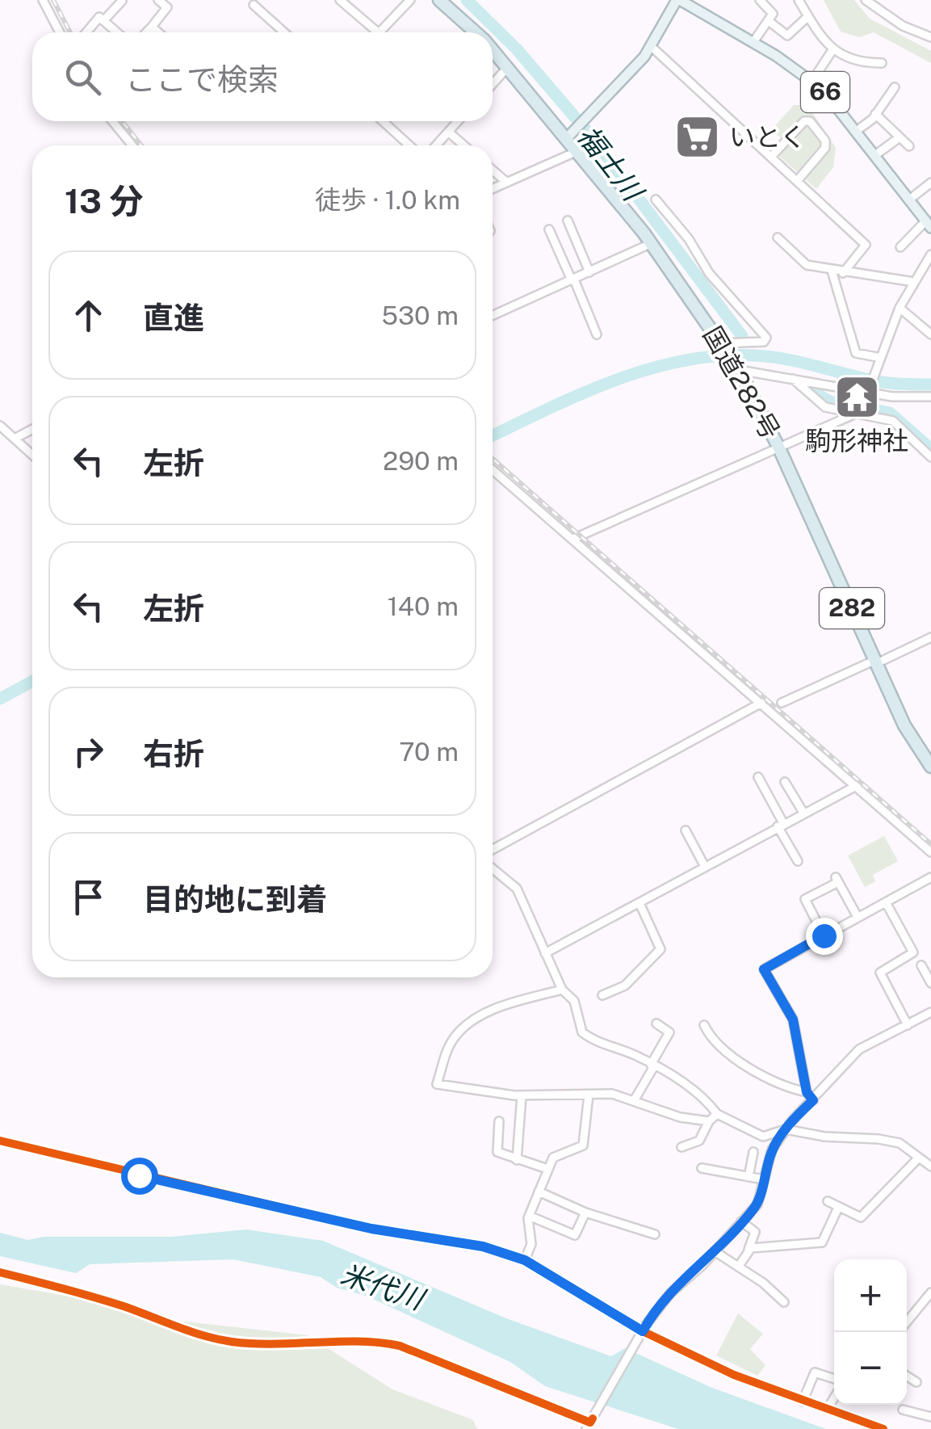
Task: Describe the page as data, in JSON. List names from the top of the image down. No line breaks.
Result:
{"streets":{"highway":["国道282号","282"],"main road":["66"]},"water":["福士川","米代川"],"places":{"supermarket":["いとく"],"temple":["駒形神社"]},"page":{"search":"ここで検索","heading":["13 分","徒歩 · 1.0 km"],"list":[["直進","530 m"],["左折","290 m"],["左折","140 m"],["右折","70 m"],"目的地に到着"],"map_buttons":["+","−"]}}
